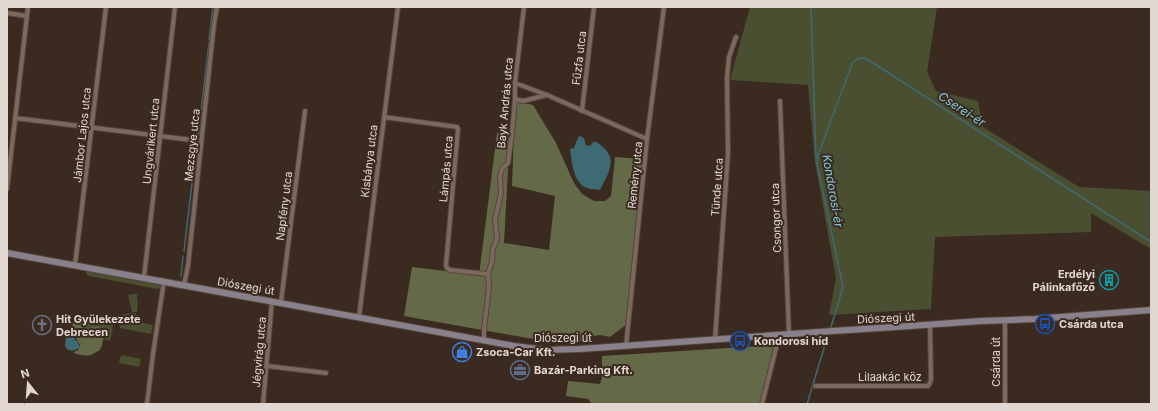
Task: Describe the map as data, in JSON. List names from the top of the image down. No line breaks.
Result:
{"streets":{"main road":["Diószegi út"],"street":["Fűzfa utca","Bayk András utca","Jámbor Lajos utca","Ungvárikert utca","Mezsgye utca","Kisbánya utca","Lámpás utca","Remény utca","Tünde utca","Napfény utca","Csongor utca","Jégvirág utca","Csárda út","Lilaakác köz"]},"crossings":[["Bayk András utca","Lámpás utca"],["Bayk András utca","Diószegi út"],["Jámbor Lajos utca","Diószegi út"],["Ungvárikert utca","Diószegi út"],["Mezsgye utca","Diószegi út"],["Kisbánya utca","Lámpás utca"],["Kisbánya utca","Diószegi út"],["Remény utca","Diószegi út"],["Tünde utca","Diószegi út"],["Napfény utca","Diószegi út"],["Csongor utca","Diószegi út"],["Diószegi út","Jégvirág utca"],["Diószegi út","Csárda út"],["Diószegi út","Lilaakác köz"]],"water":["Cserei-ér","Kondorosi-ér"],"places":{"building":["Erdélyi Pálinkafőző"],"bus stop":["Csárda utca","Kondorosi híd"],"church":["Hit Gyülekezete Debrecen"],"shop":["Zsoca-Car Kft."],"office":["Bazár-Parking Kft."]},"north":"top"}
